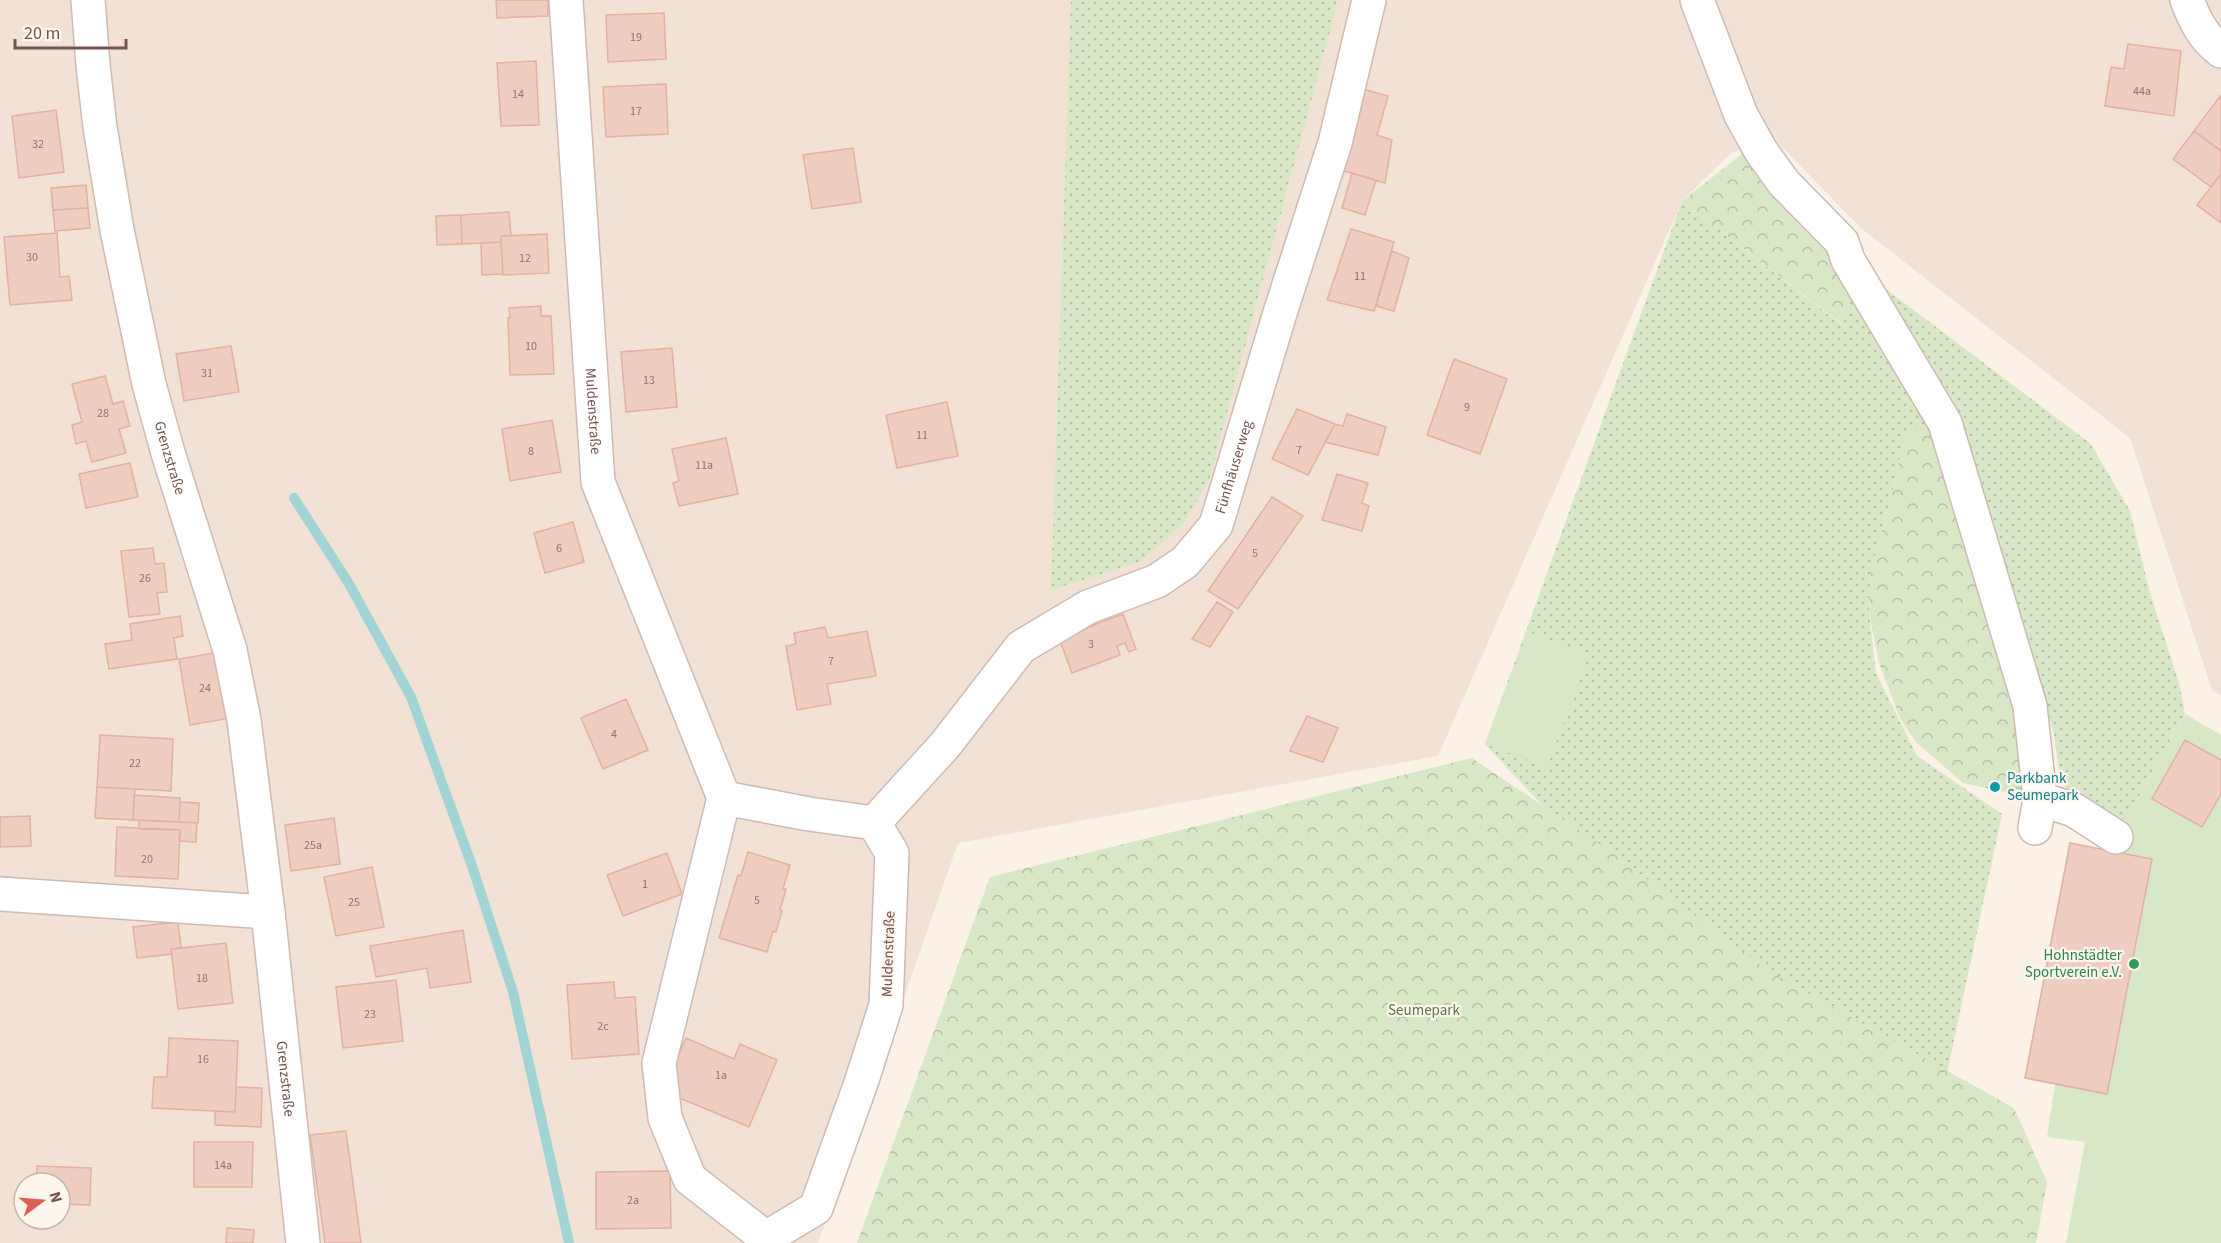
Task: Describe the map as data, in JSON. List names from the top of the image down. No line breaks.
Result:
{"streets":{"street":["Muldenstraße","Grenzstraße","Fünfhäuserweg"]},"crossings":[["Muldenstraße","Fünfhäuserweg"]],"parks":["Seumepark"],"places":["Parkbank Seumepark","Hohnstädter Sportverein e.V."],"house_numbers":["19","44a","14","17","32","30","12","11","10","31","13","9","28","11","7","8","11a","6","5","26","3","7","24","4","22","25a","20","1","5","25","18","23","2c","16","1a","14a","2a"],"scale_bar":"20 m","north":"right"}
